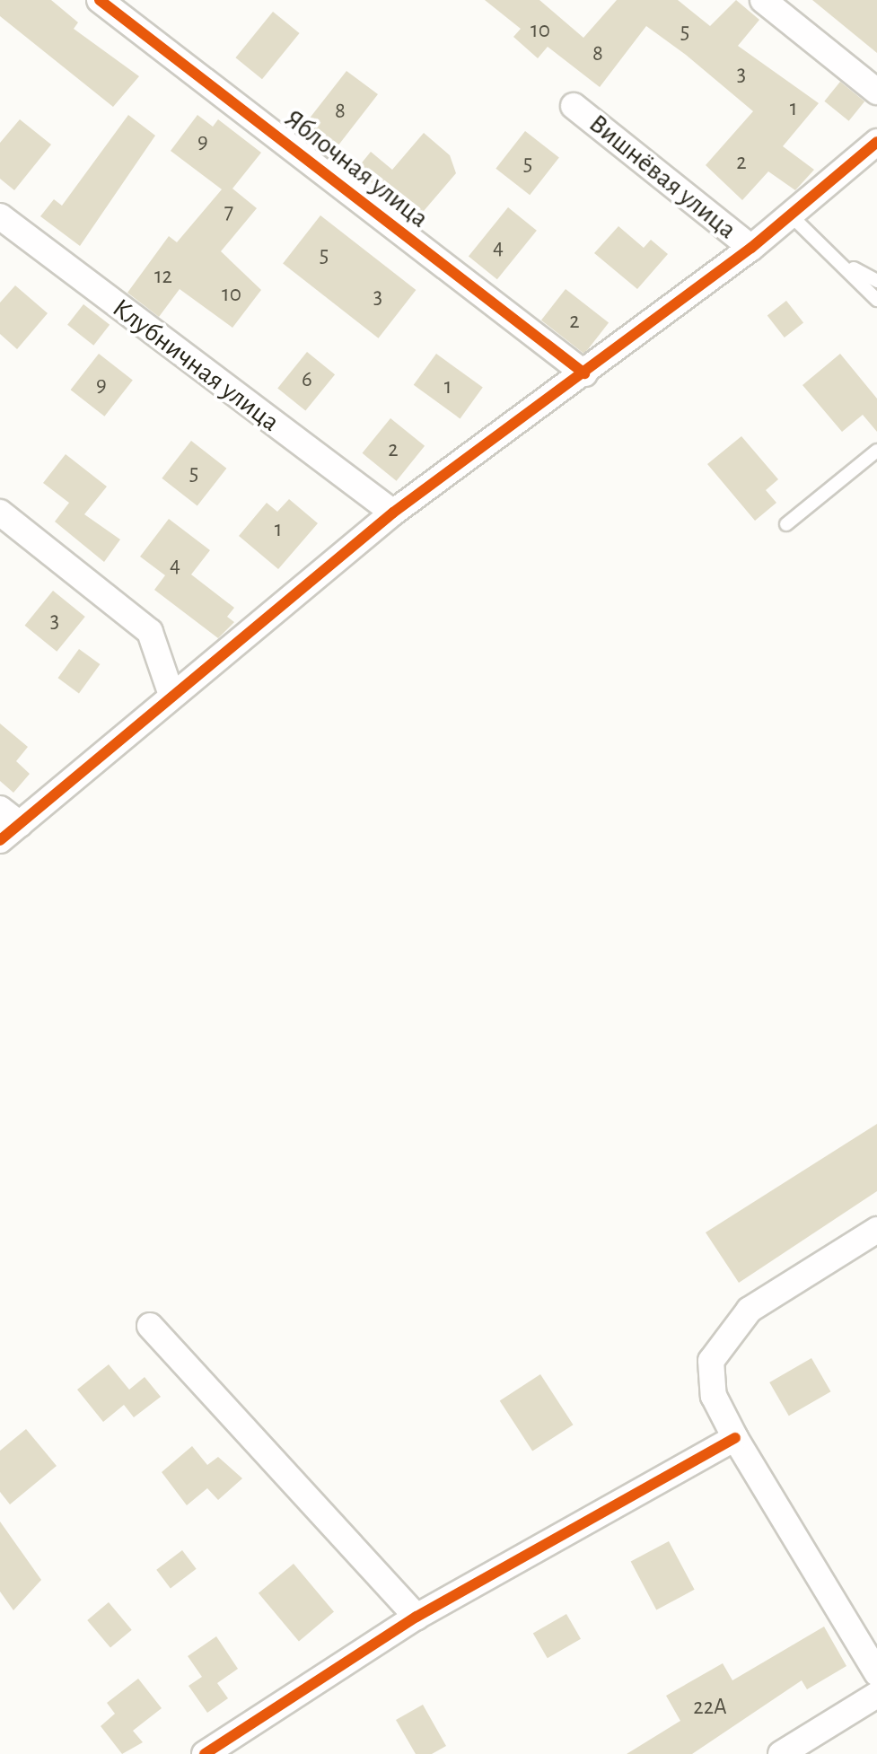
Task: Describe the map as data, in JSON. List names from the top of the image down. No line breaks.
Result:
{"streets":{"street":["Яблочная улица","Вишнёвая улица","Клубничная улица"]},"house_numbers":["10","5","8","3","1","8","9","2","5","7","4","5","12","10","3","2","6","9","1","2","5","1","4","3","22А"]}
